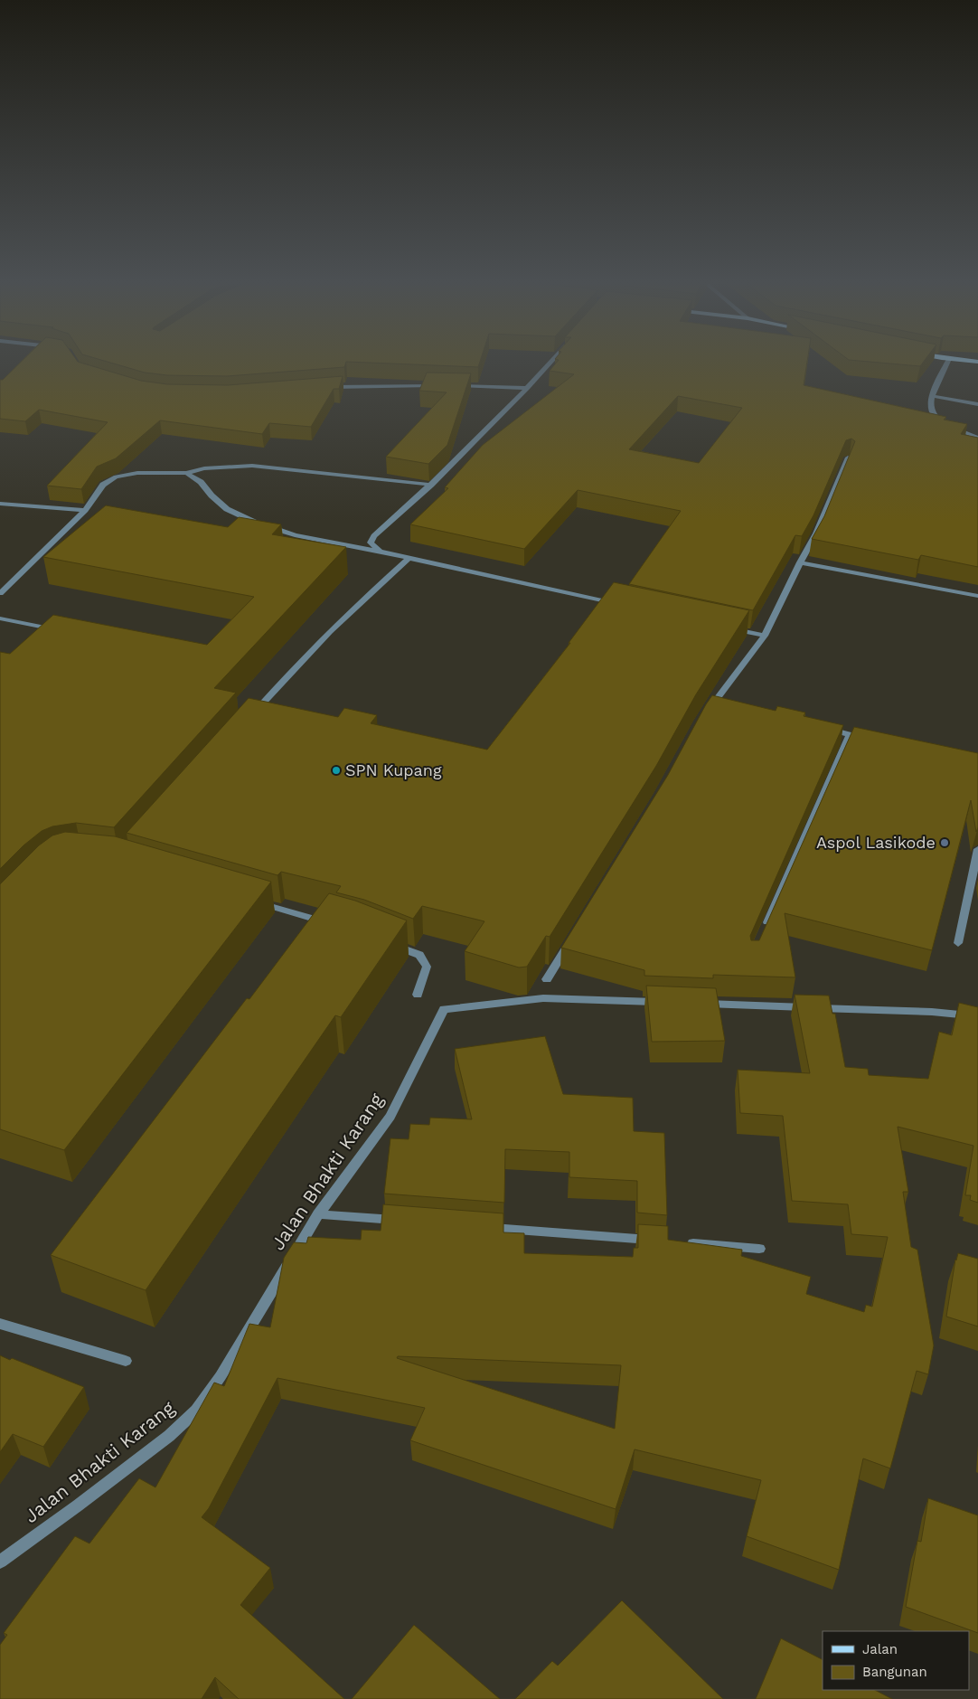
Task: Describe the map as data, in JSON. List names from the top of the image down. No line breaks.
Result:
{"streets":{"street":["Jalan Bhakti Karang"]},"places":["SPN Kupang","Aspol Lasikode"],"legend":["Jalan","Bangunan"]}
